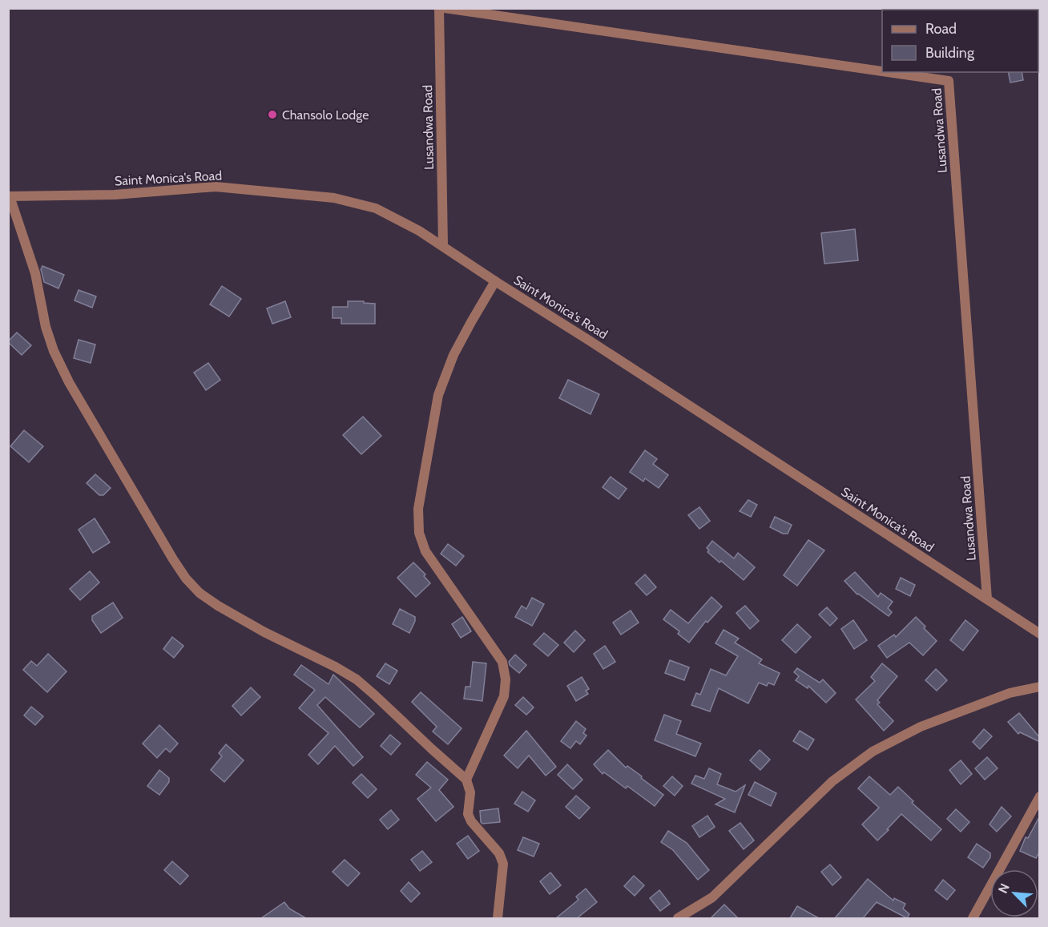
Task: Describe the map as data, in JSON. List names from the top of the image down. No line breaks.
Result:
{"streets":{"street":["Lusandwa Road","Saint Monica's Road"]},"crossings":[["Lusandwa Road","Saint Monica's Road"]],"places":["Chansolo Lodge"],"legend":["Road","Building"],"north":"top left"}
